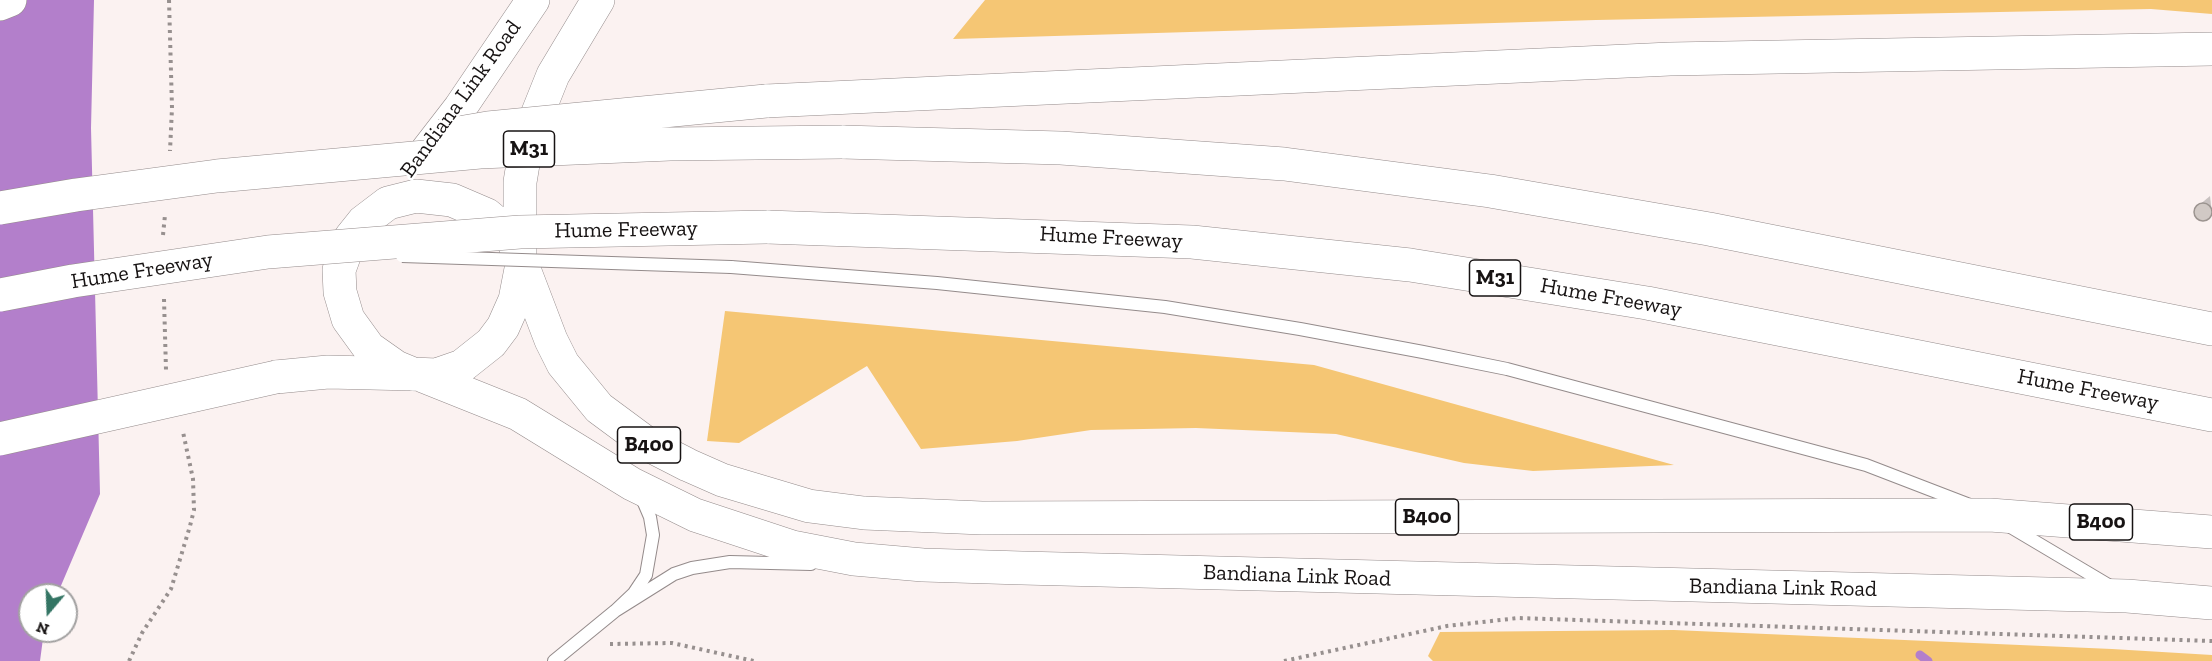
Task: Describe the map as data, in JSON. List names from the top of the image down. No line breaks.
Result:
{"streets":{"main road":["Bandiana Link Road","M31","Hume Freeway","B400"]},"crossings":[["Bandiana Link Road","B400"]],"north":"bottom"}
